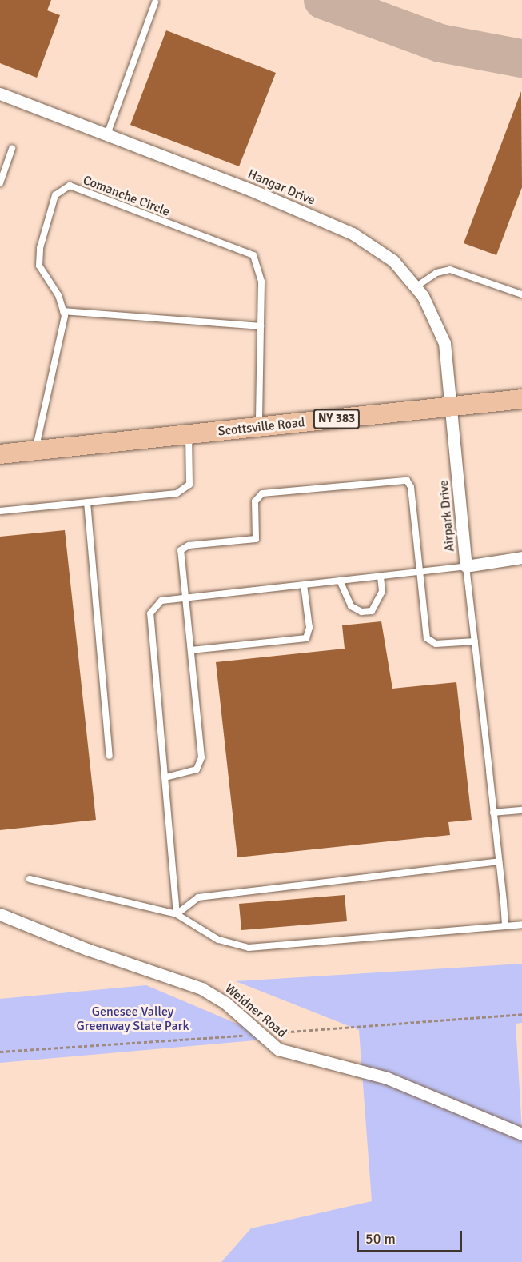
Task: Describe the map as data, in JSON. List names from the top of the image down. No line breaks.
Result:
{"streets":{"main road":["NY 383","Scottsville Road"],"street":["Hangar Drive","Airpark Drive","Weidner Road"],"lane":["Comanche Circle"]},"crossings":[["Hangar Drive","Scottsville Road"],["Hangar Drive","Airpark Drive"],["Comanche Circle","Scottsville Road"],["Scottsville Road","Airpark Drive"]],"parks":["Genesee Valley Greenway State Park"],"scale_bar":"50 m"}
